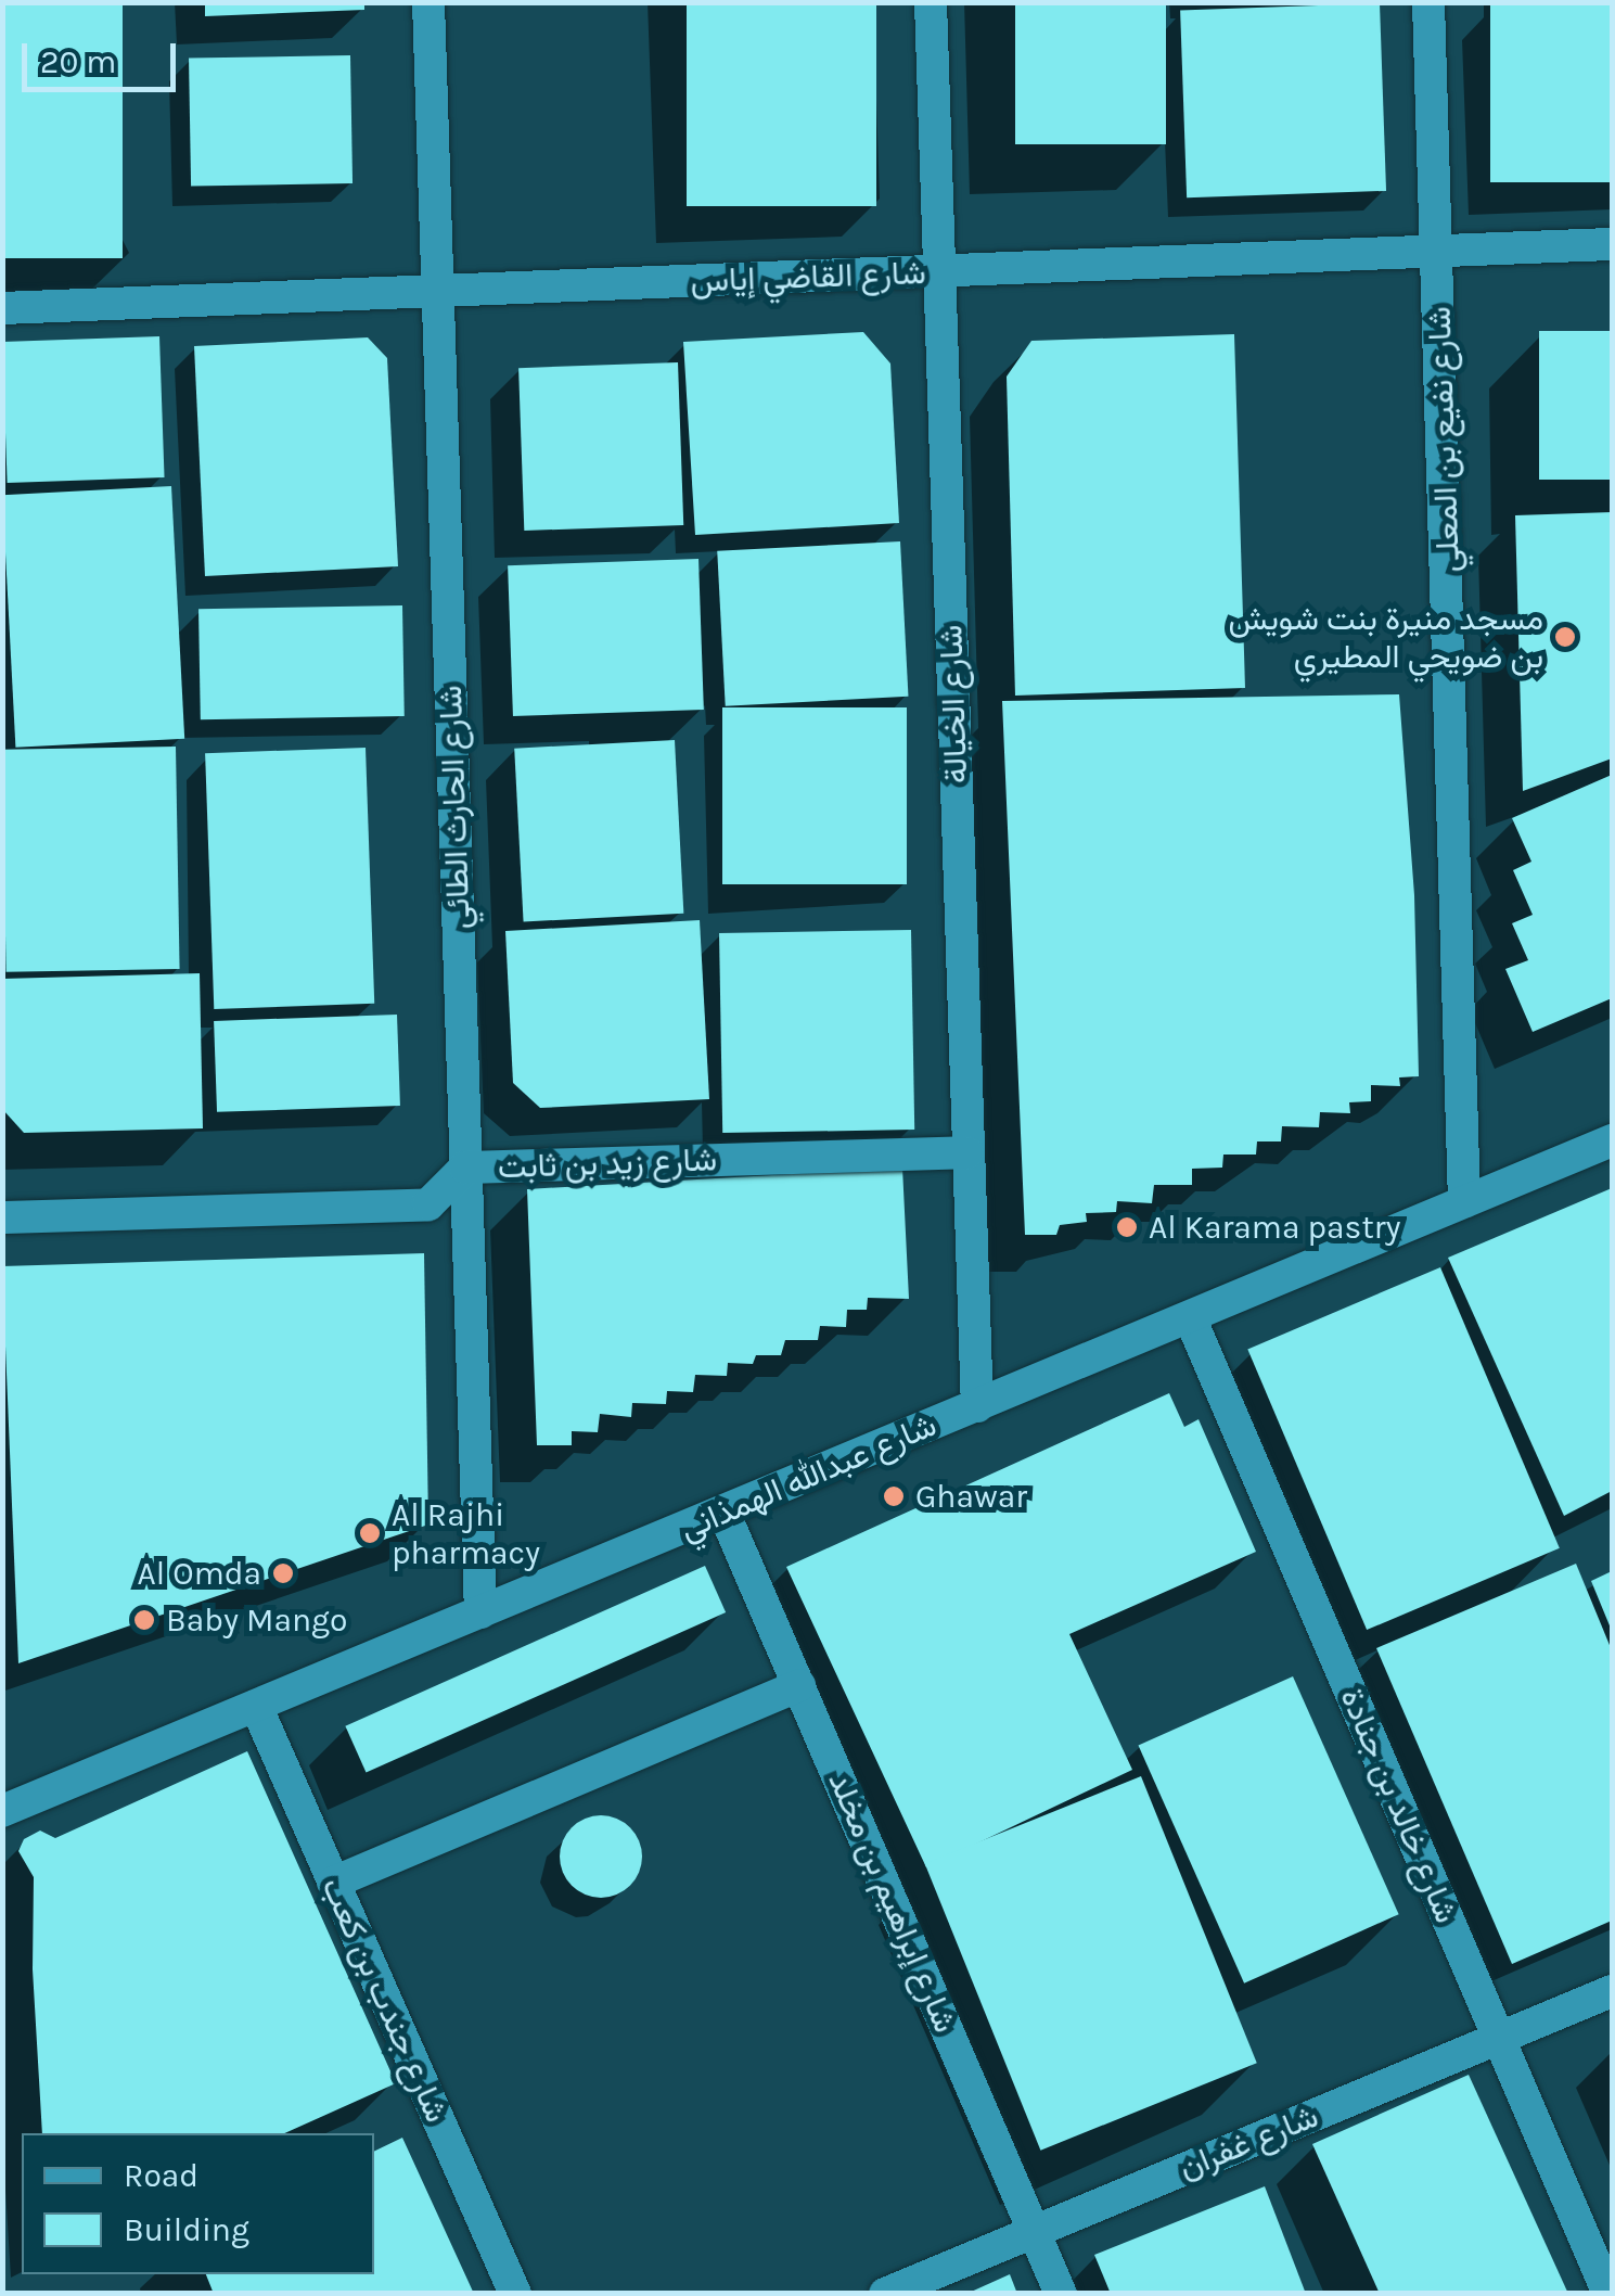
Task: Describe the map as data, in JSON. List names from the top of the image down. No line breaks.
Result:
{"streets":{"street":["شارع القاضي إياس","شارع نفيع بن المعلي","شارع الخيالة","شارع الحارث الطائي","شارع زيد بن ثابت","شارع عبدالله الهمذاني","شارع خالد بن جنادة","شارع إبراهيم بن مخلد","شارع جندب بن كعب","شارع غفران"]},"crossings":[["شارع القاضي إياس","شارع نفيع بن المعلي"],["شارع القاضي إياس","شارع الخيالة"],["شارع القاضي إياس","شارع الحارث الطائي"],["شارع نفيع بن المعلي","شارع عبدالله الهمذاني"],["شارع الخيالة","شارع زيد بن ثابت"],["شارع الخيالة","شارع عبدالله الهمذاني"],["شارع الحارث الطائي","شارع زيد بن ثابت"],["شارع الحارث الطائي","شارع عبدالله الهمذاني"],["شارع عبدالله الهمذاني","شارع خالد بن جنادة"],["شارع عبدالله الهمذاني","شارع إبراهيم بن مخلد"],["شارع عبدالله الهمذاني","شارع جندب بن كعب"],["شارع خالد بن جنادة","شارع غفران"],["شارع إبراهيم بن مخلد","شارع غفران"]],"places":["مسجد منيرة بنت شويش بن ضويحي المطيري","Al Karama pastry","Ghawar","Al Rajhi pharmacy","Al Omda","Baby Mango"],"legend":["Road","Building"],"scale_bar":"20 m"}
